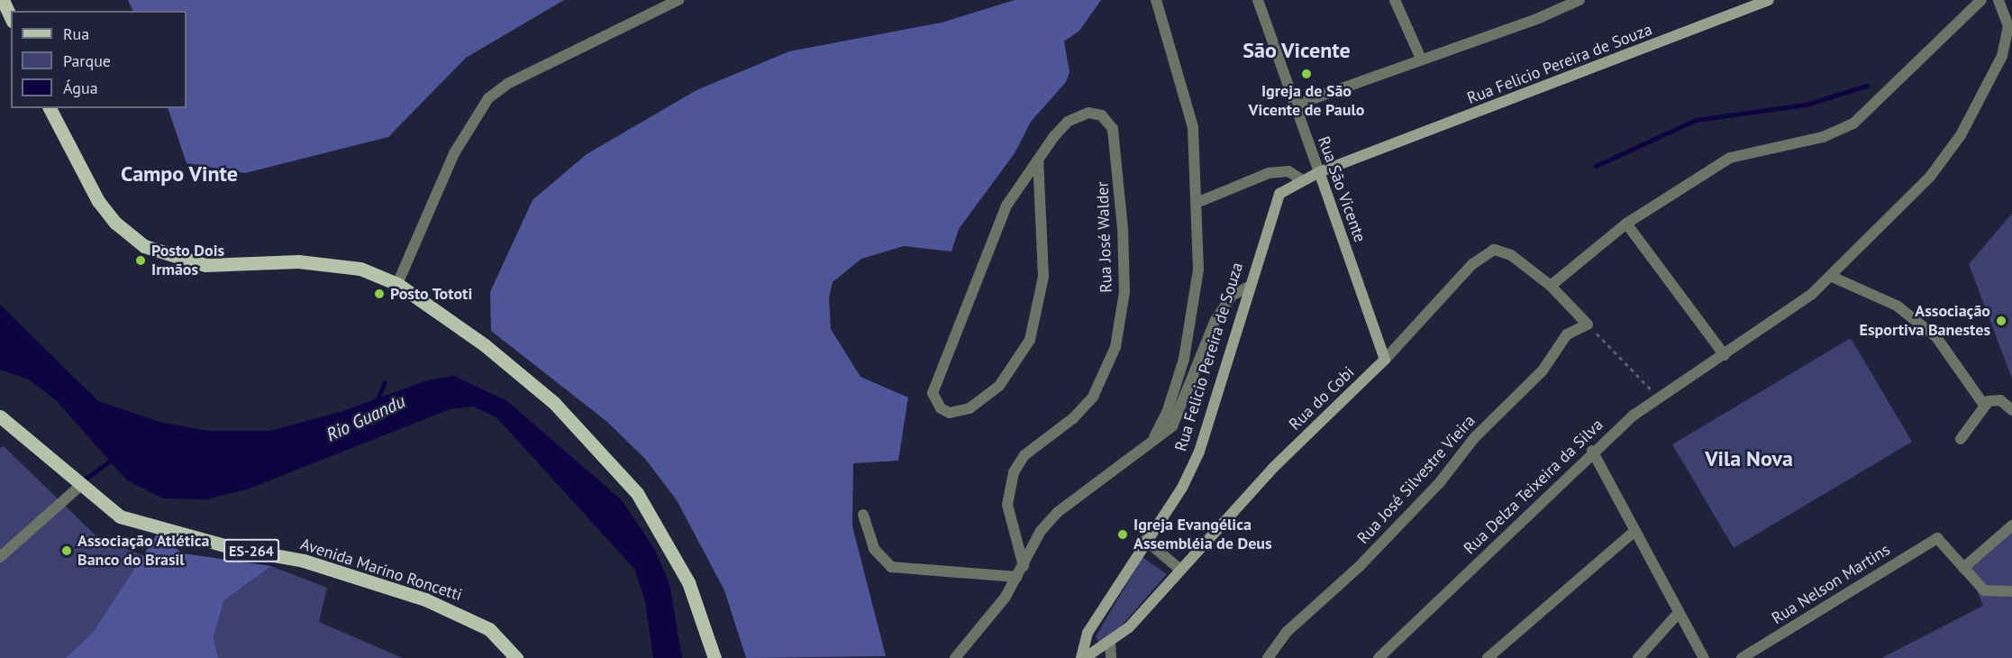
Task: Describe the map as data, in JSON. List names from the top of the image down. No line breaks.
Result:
{"streets":{"main road":["Rua Felicio Pereira de Souza","Rua São Vicente","Rua do Cobi","ES-264","Avenida Marino Roncetti"],"street":["Rua José Walder","Rua José Silvestre Vieira","Rua Delza Teixeira da Silva","Rua Nelson Martins"]},"crossings":[["Rua Felicio Pereira de Souza","Rua São Vicente"],["Rua São Vicente","Rua do Cobi"],["Rua do Cobi","Rua José Silvestre Vieira"]],"districts":["São Vicente","Campo Vinte","Vila Nova"],"water":["Rio Guandu"],"places":["Igreja de São Vicente de Paulo","Posto Dois Irmãos","Posto Tototi","Associação Esportiva Banestes","Igreja Evangélica Assembléia de Deus","Associação Atlética Banco do Brasil"],"legend":["Rua","Parque","Água"]}
